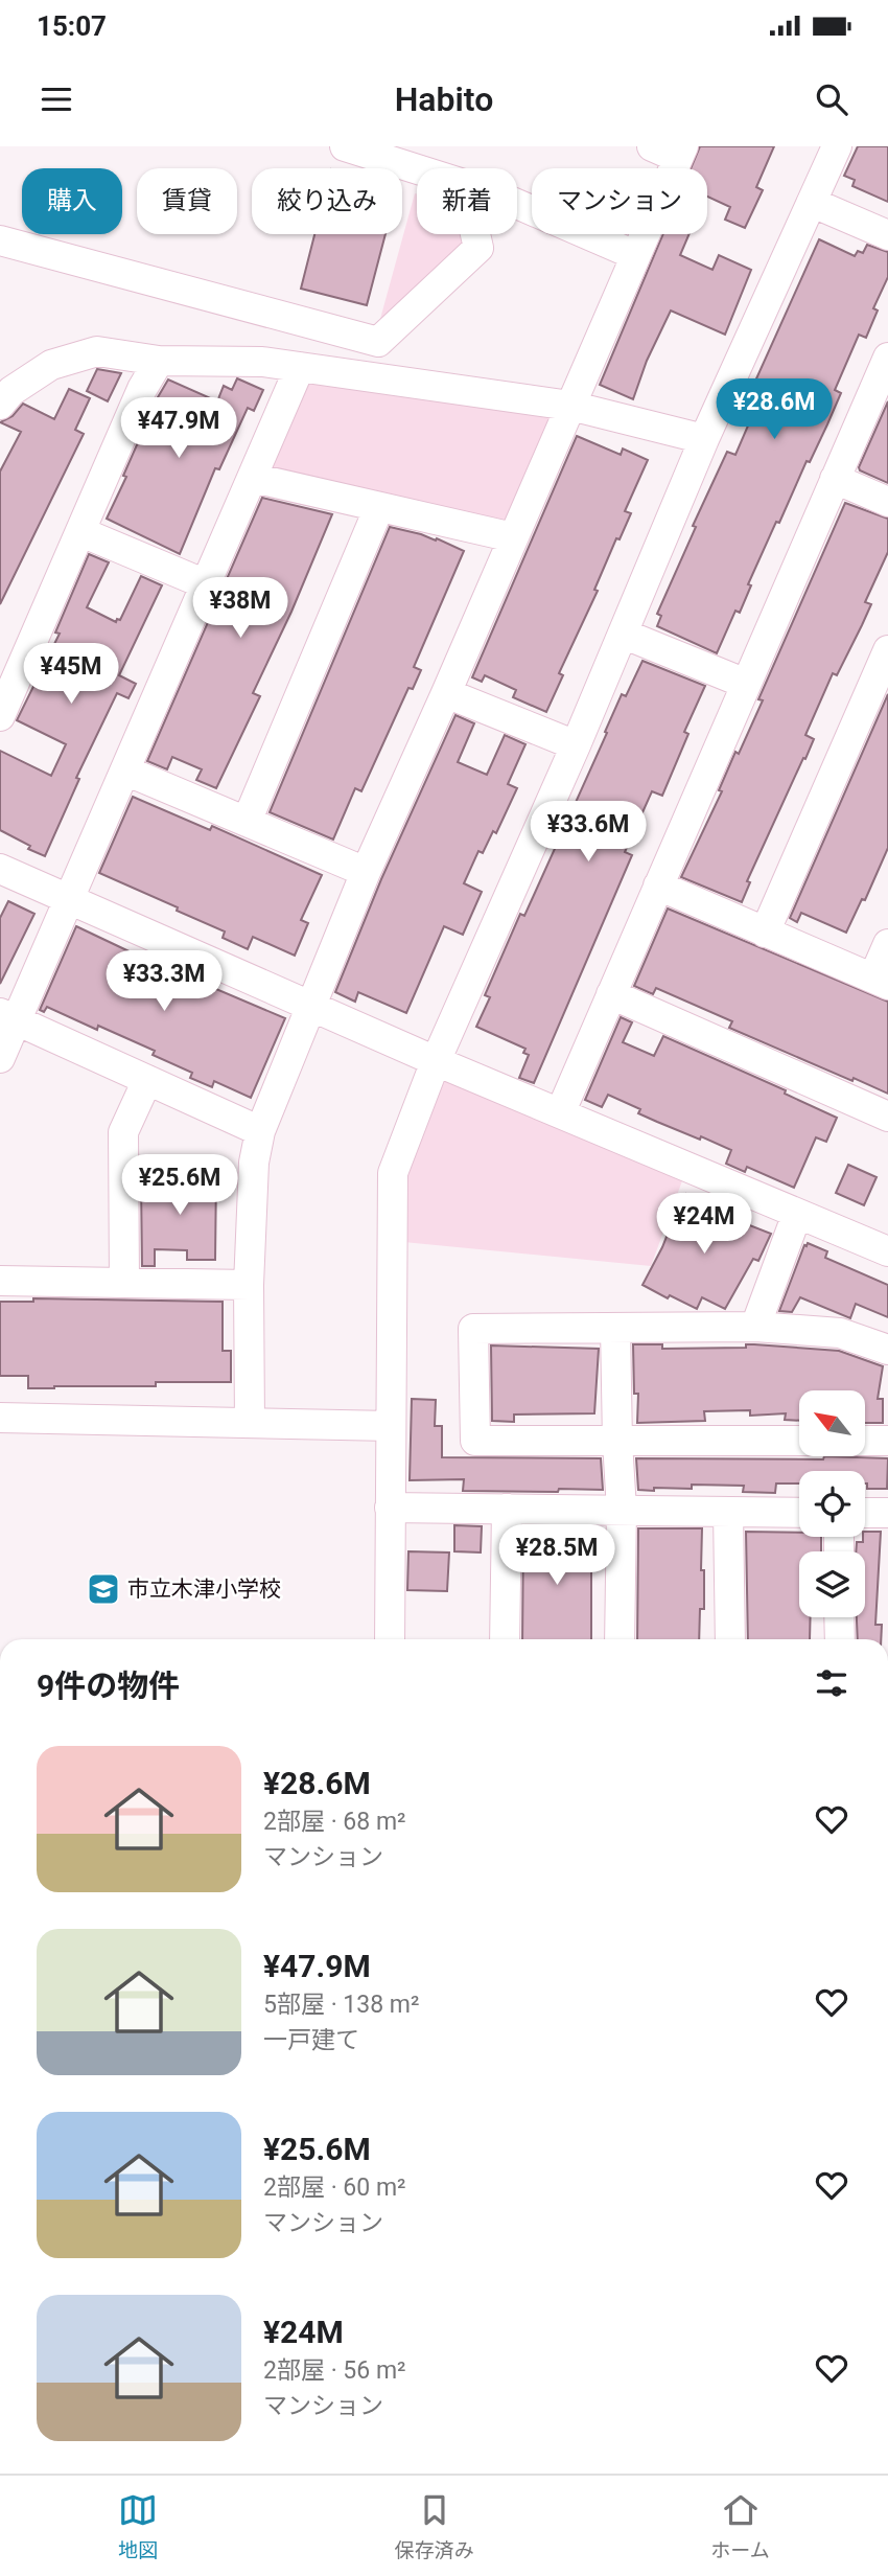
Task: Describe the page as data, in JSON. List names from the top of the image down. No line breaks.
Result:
{"places":{"school or university":["市立木津小学校"]},"north":"top left","page":{"status":"15:07","header":"Habito","chip":["購入","賃貸","絞り込み","新着","マンション"],"price":["¥28.6M","¥47.9M","¥38M","¥45M","¥33.6M","¥33.3M","¥25.6M","¥24M","¥28.5M"],"heading":"9件の物件","list":[{"name":"¥28.6M","note":"2部屋 · 68 m² · マンション"},{"name":"¥47.9M","note":"5部屋 · 138 m² · 一戸建て"},{"name":"¥25.6M","note":"2部屋 · 60 m² · マンション"},{"name":"¥24M","note":"2部屋 · 56 m² · マンション"}],"tabs":["地図","保存済み","ホーム"]}}
